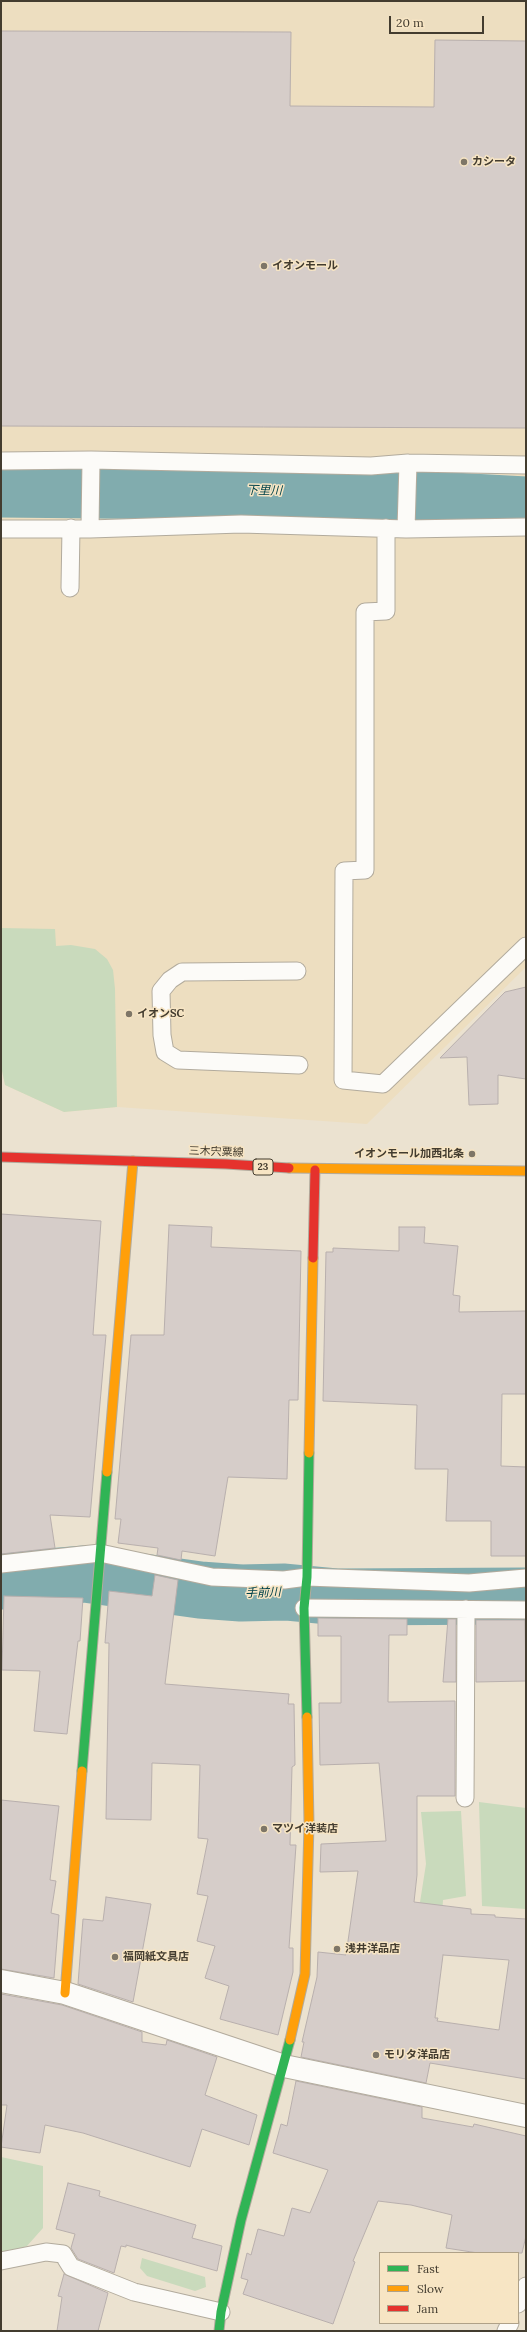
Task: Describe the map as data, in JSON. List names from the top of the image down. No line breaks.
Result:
{"streets":{"street":["三木宍粟線","23"]},"water":["下里川","手前川"],"places":["カシータ","イオンモール","イオンSC","イオンモール加西北条","マツイ洋装店","浅井洋品店","福岡紙文具店","モリタ洋品店"],"legend":["Fast","Slow","Jam"],"scale_bar":"20 m"}
